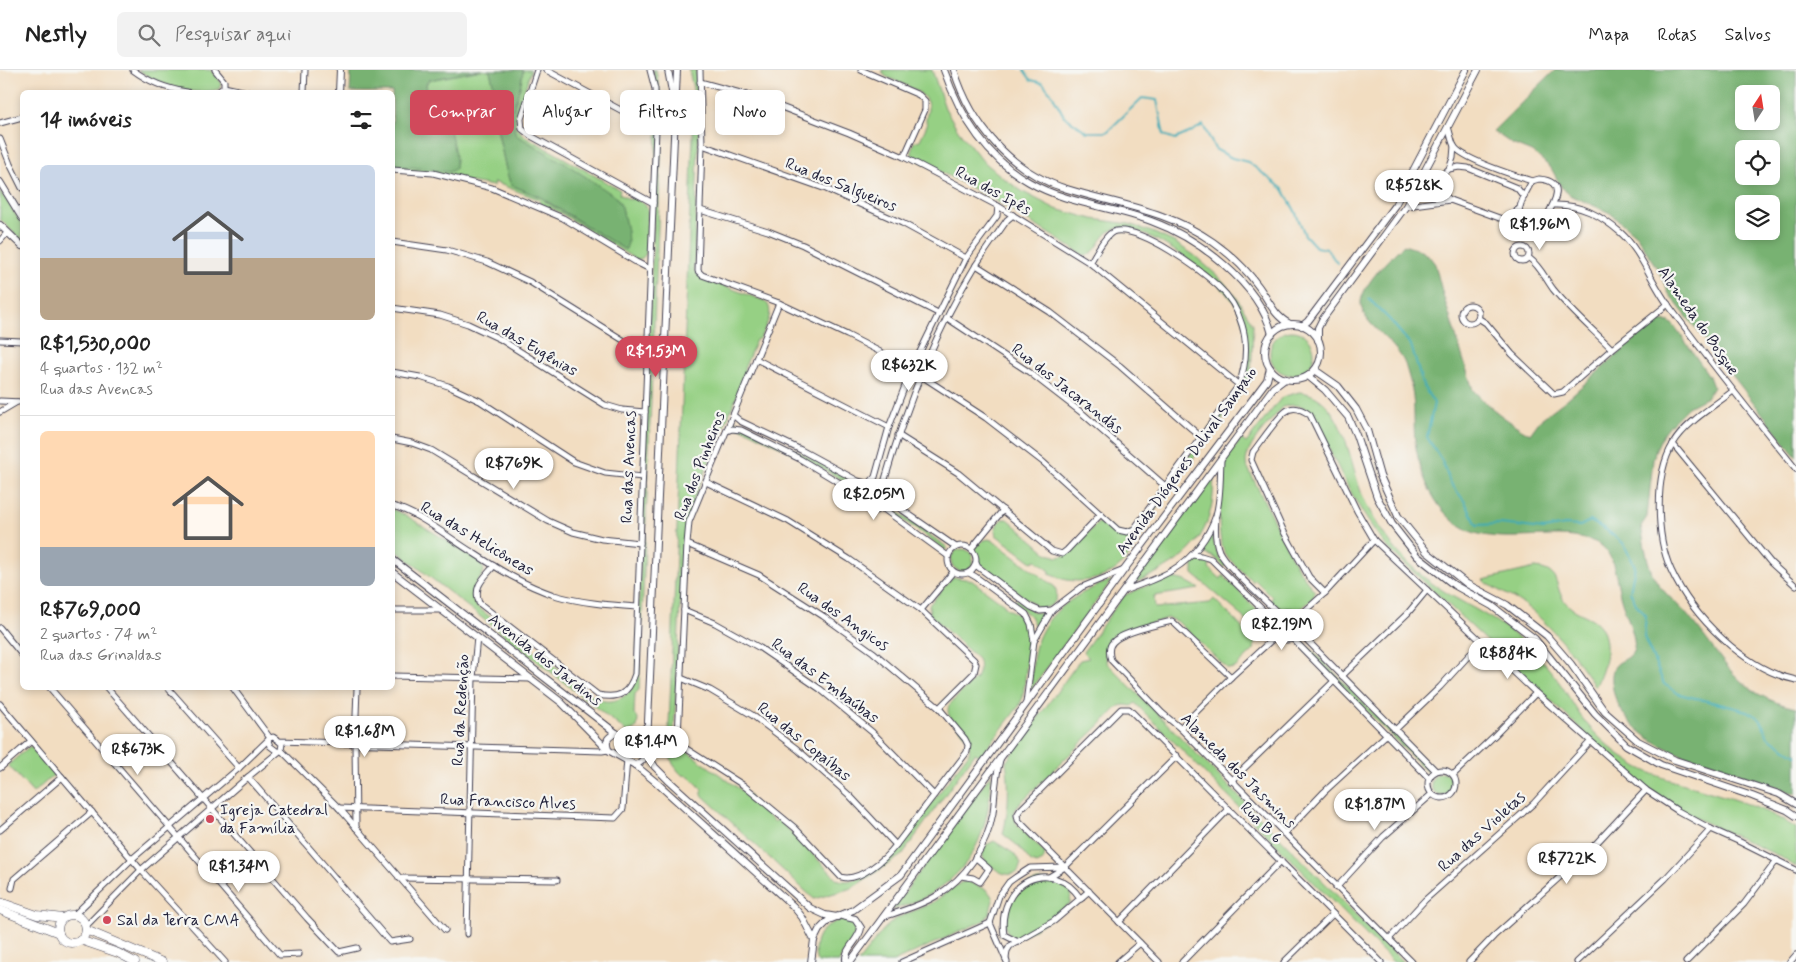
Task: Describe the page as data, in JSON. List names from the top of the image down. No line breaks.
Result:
{"streets":{"street":["Rua dos Salgueiros","Rua dos Ipês","Alameda do Bosque","Rua das Eugênias","Rua dos Jacarandás","Avenida Diógenes Dolival Sampaio","Rua dos Pinheiros","Rua das Avencas","Rua das Helicôneas","Rua dos Angicos","Avenida dos Jardins","Rua das Embaúbas","Rua da Redenção","Rua das Copaíbas","Alameda dos Jasmins","Rua Francisco Alves","Rua B 6","Rua das Violetas"]},"crossings":[["Rua das Eugênias","Rua das Avencas"],["Avenida Diógenes Dolival Sampaio","Avenida dos Jardins"],["Rua dos Pinheiros","Rua dos Angicos"],["Rua dos Pinheiros","Rua das Embaúbas"],["Rua dos Pinheiros","Rua das Copaíbas"],["Rua das Avencas","Rua das Helicôneas"],["Rua das Avencas","Avenida dos Jardins"],["Rua dos Angicos","Rua das Embaúbas"],["Avenida dos Jardins","Rua da Redenção"],["Avenida dos Jardins","Rua Francisco Alves"],["Rua da Redenção","Rua Francisco Alves"],["Alameda dos Jasmins","Rua das Violetas"]],"places":["Igreja Catedral da Família","Sal da Terra CMA"],"north":"top","page":{"header":"Nestly","search":"Pesquisar aqui","nav":["Mapa","Rotas","Salvos"],"chip":["Comprar","Alugar","Filtros","Novo"],"heading":"14 imóveis","list":[{"name":"R$1,530,000","note":"4 quartos · 132 m² · Rua das Avencas"},{"name":"R$769,000","note":"2 quartos · 74 m² · Rua das Grinaldas"}],"price":["R$528K","R$1.96M","R$1.53M","R$632K","R$769K","R$2.05M","R$2.19M","R$884K","R$1.68M","R$1.4M","R$673K","R$1.87M","R$722K","R$1.34M"]}}
